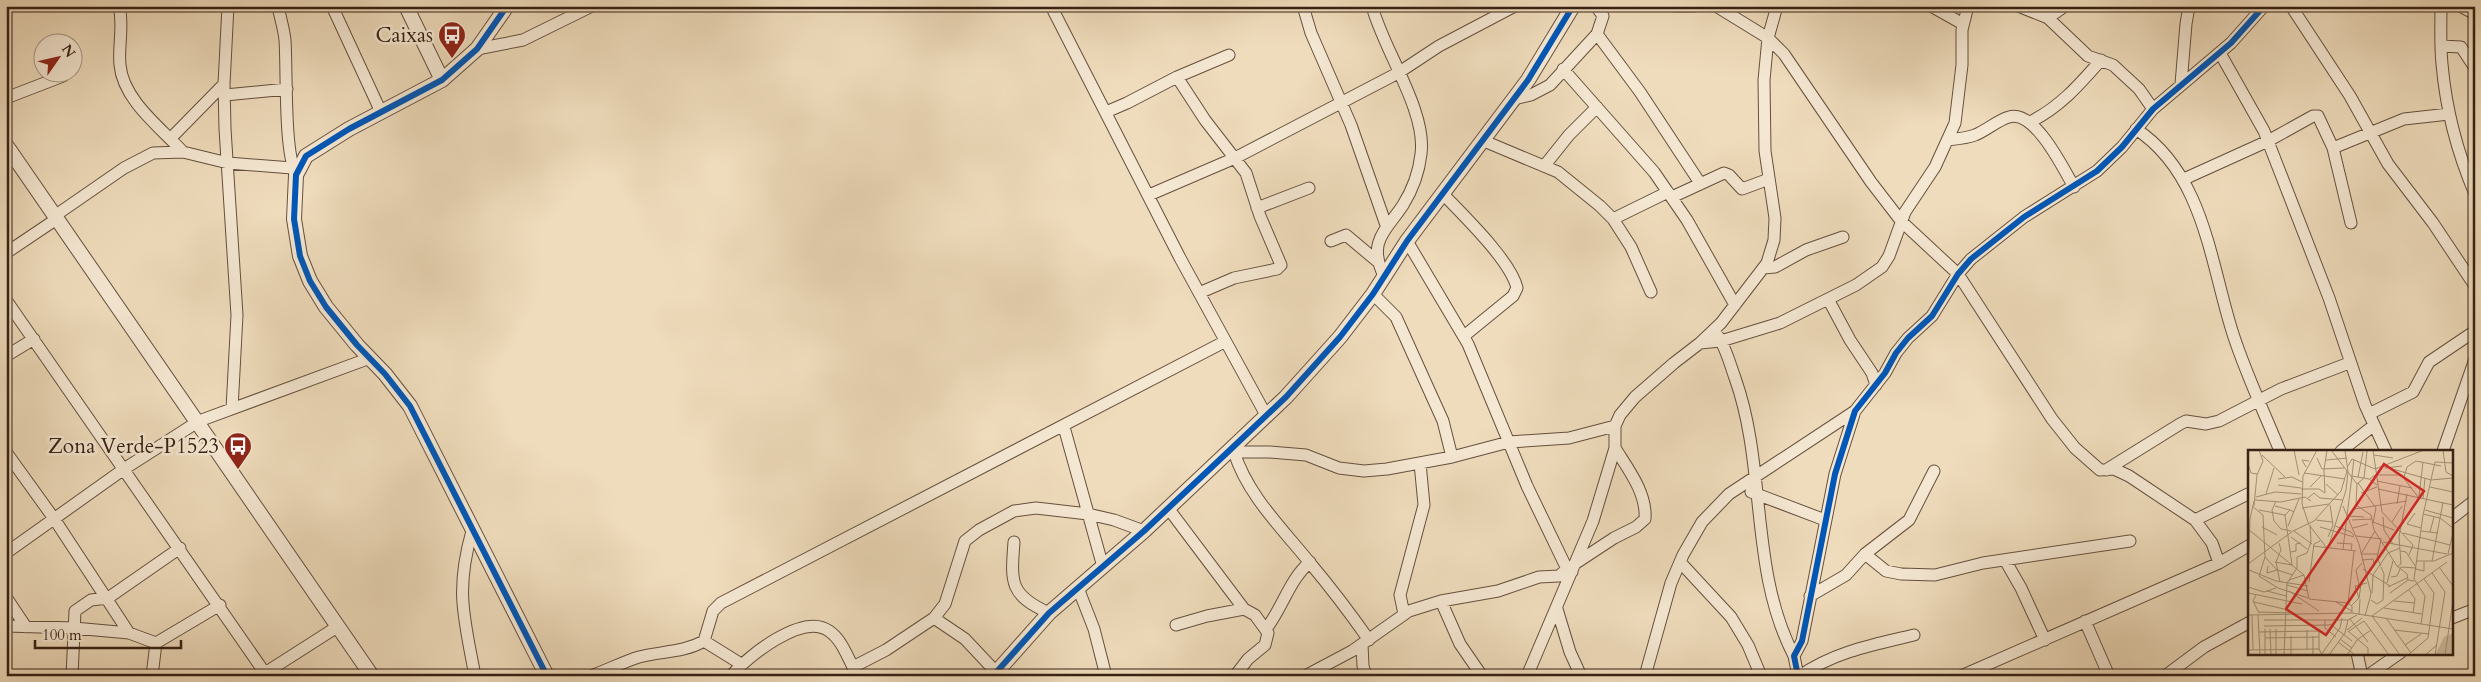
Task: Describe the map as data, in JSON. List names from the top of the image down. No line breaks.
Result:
{"places":{"bus stop":["Caixas","Zona Verde-P1523"]},"scale_bar":"100 m","north":"top right"}
